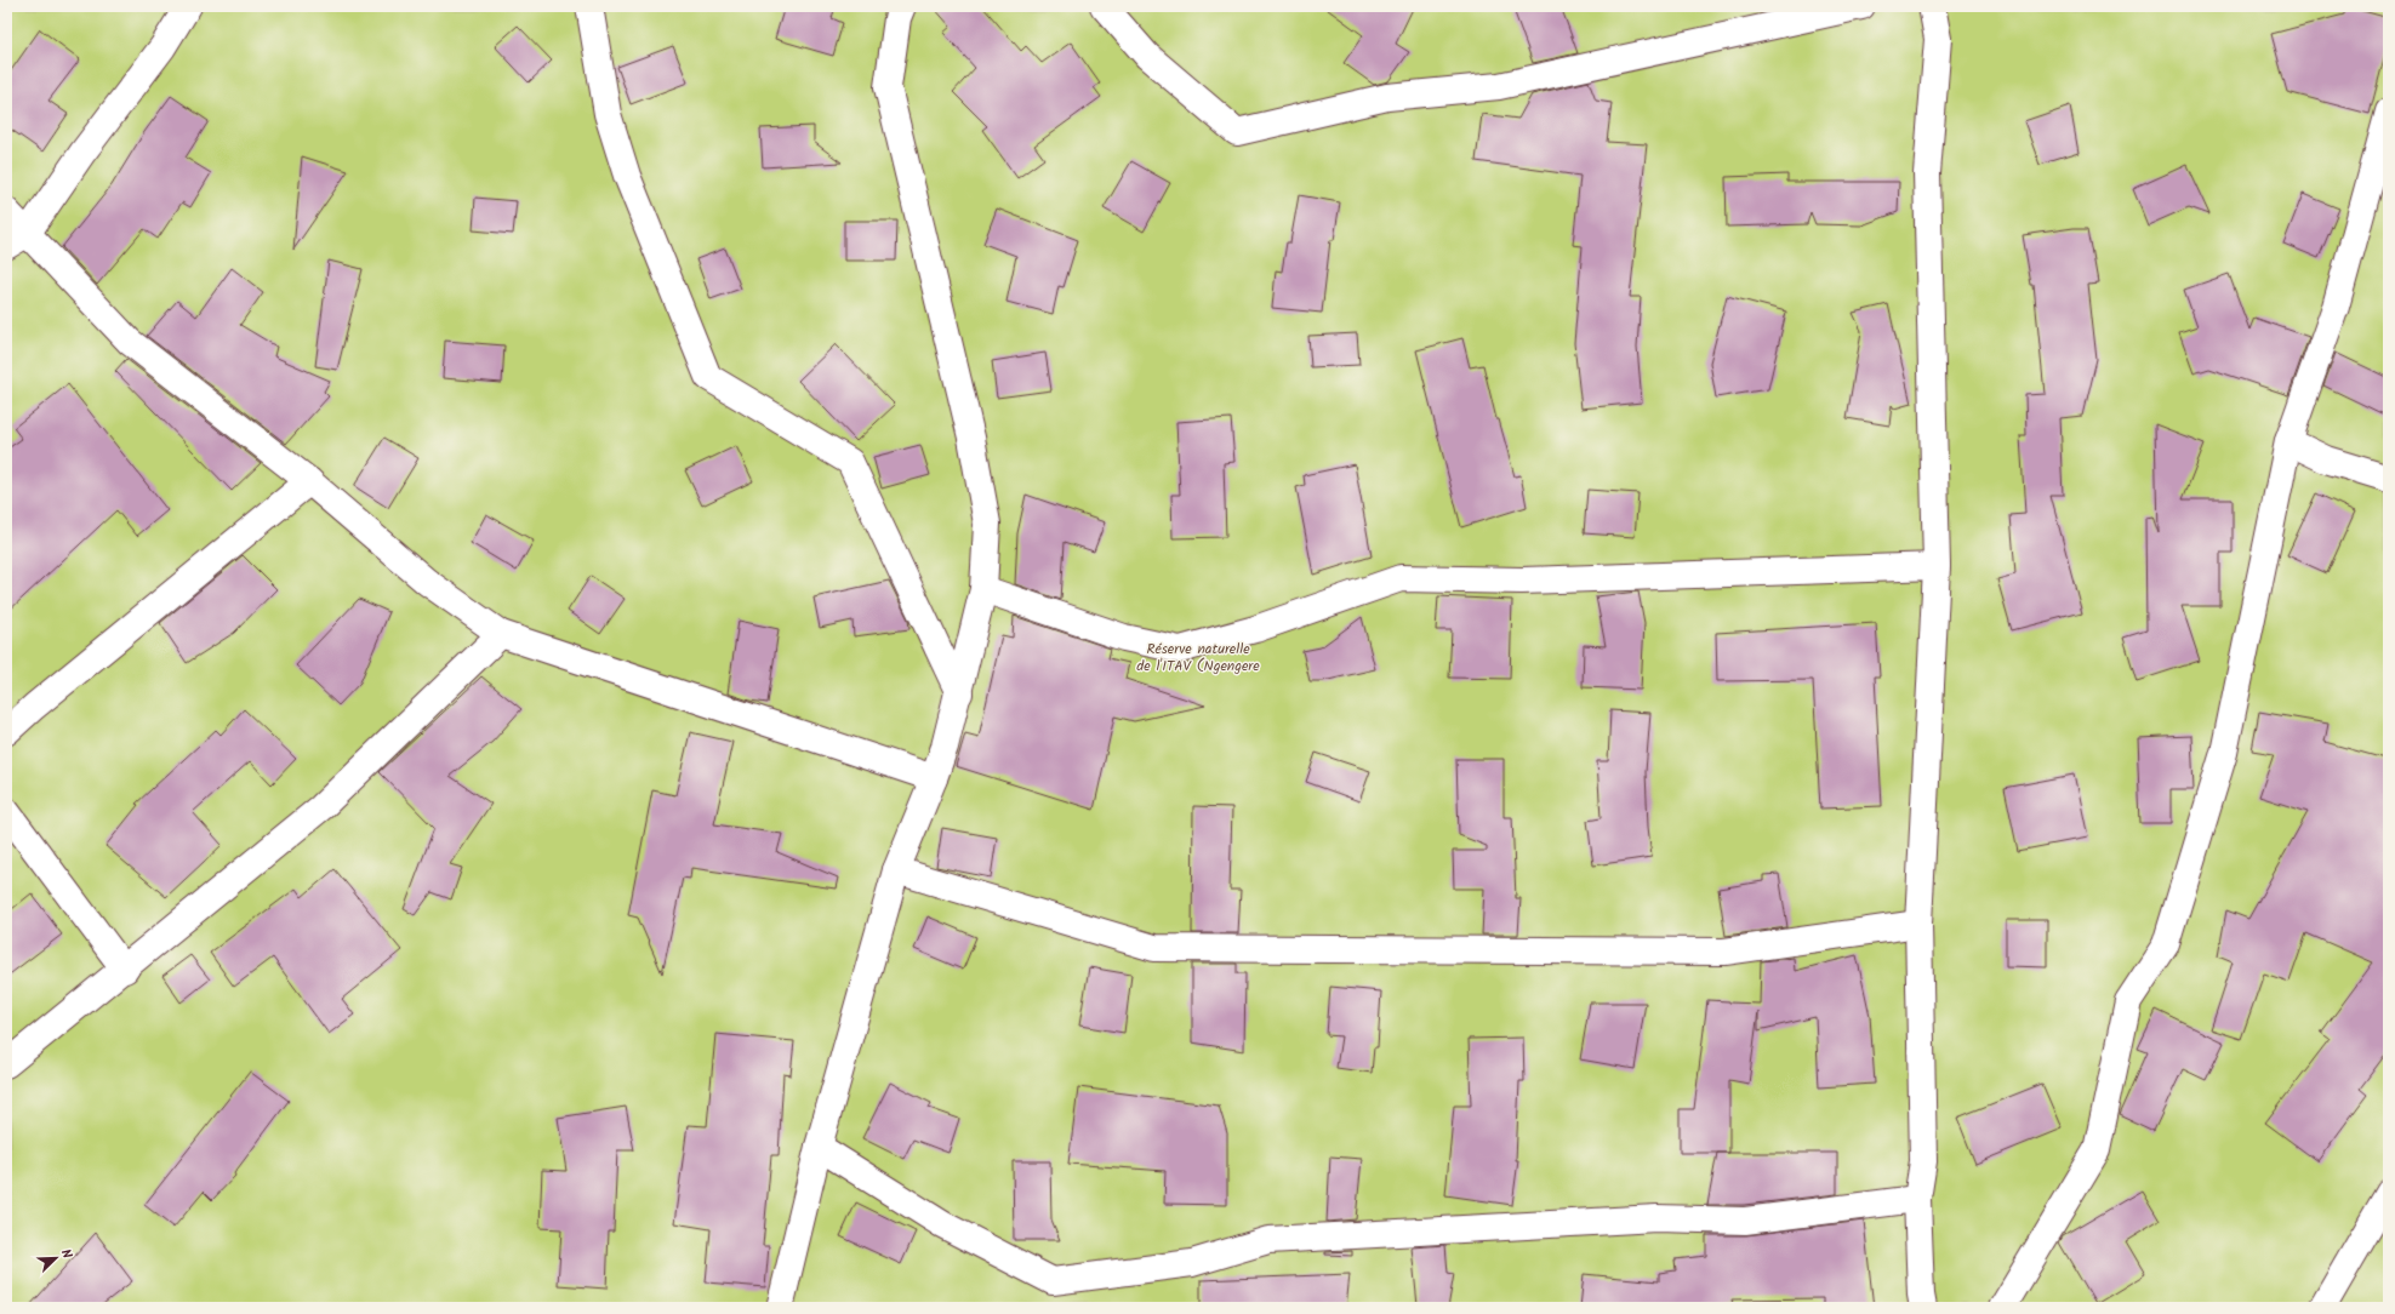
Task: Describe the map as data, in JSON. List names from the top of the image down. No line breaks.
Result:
{"parks":["Réserve naturelle de l'ITAV (Ngengere"],"north":"top right"}
